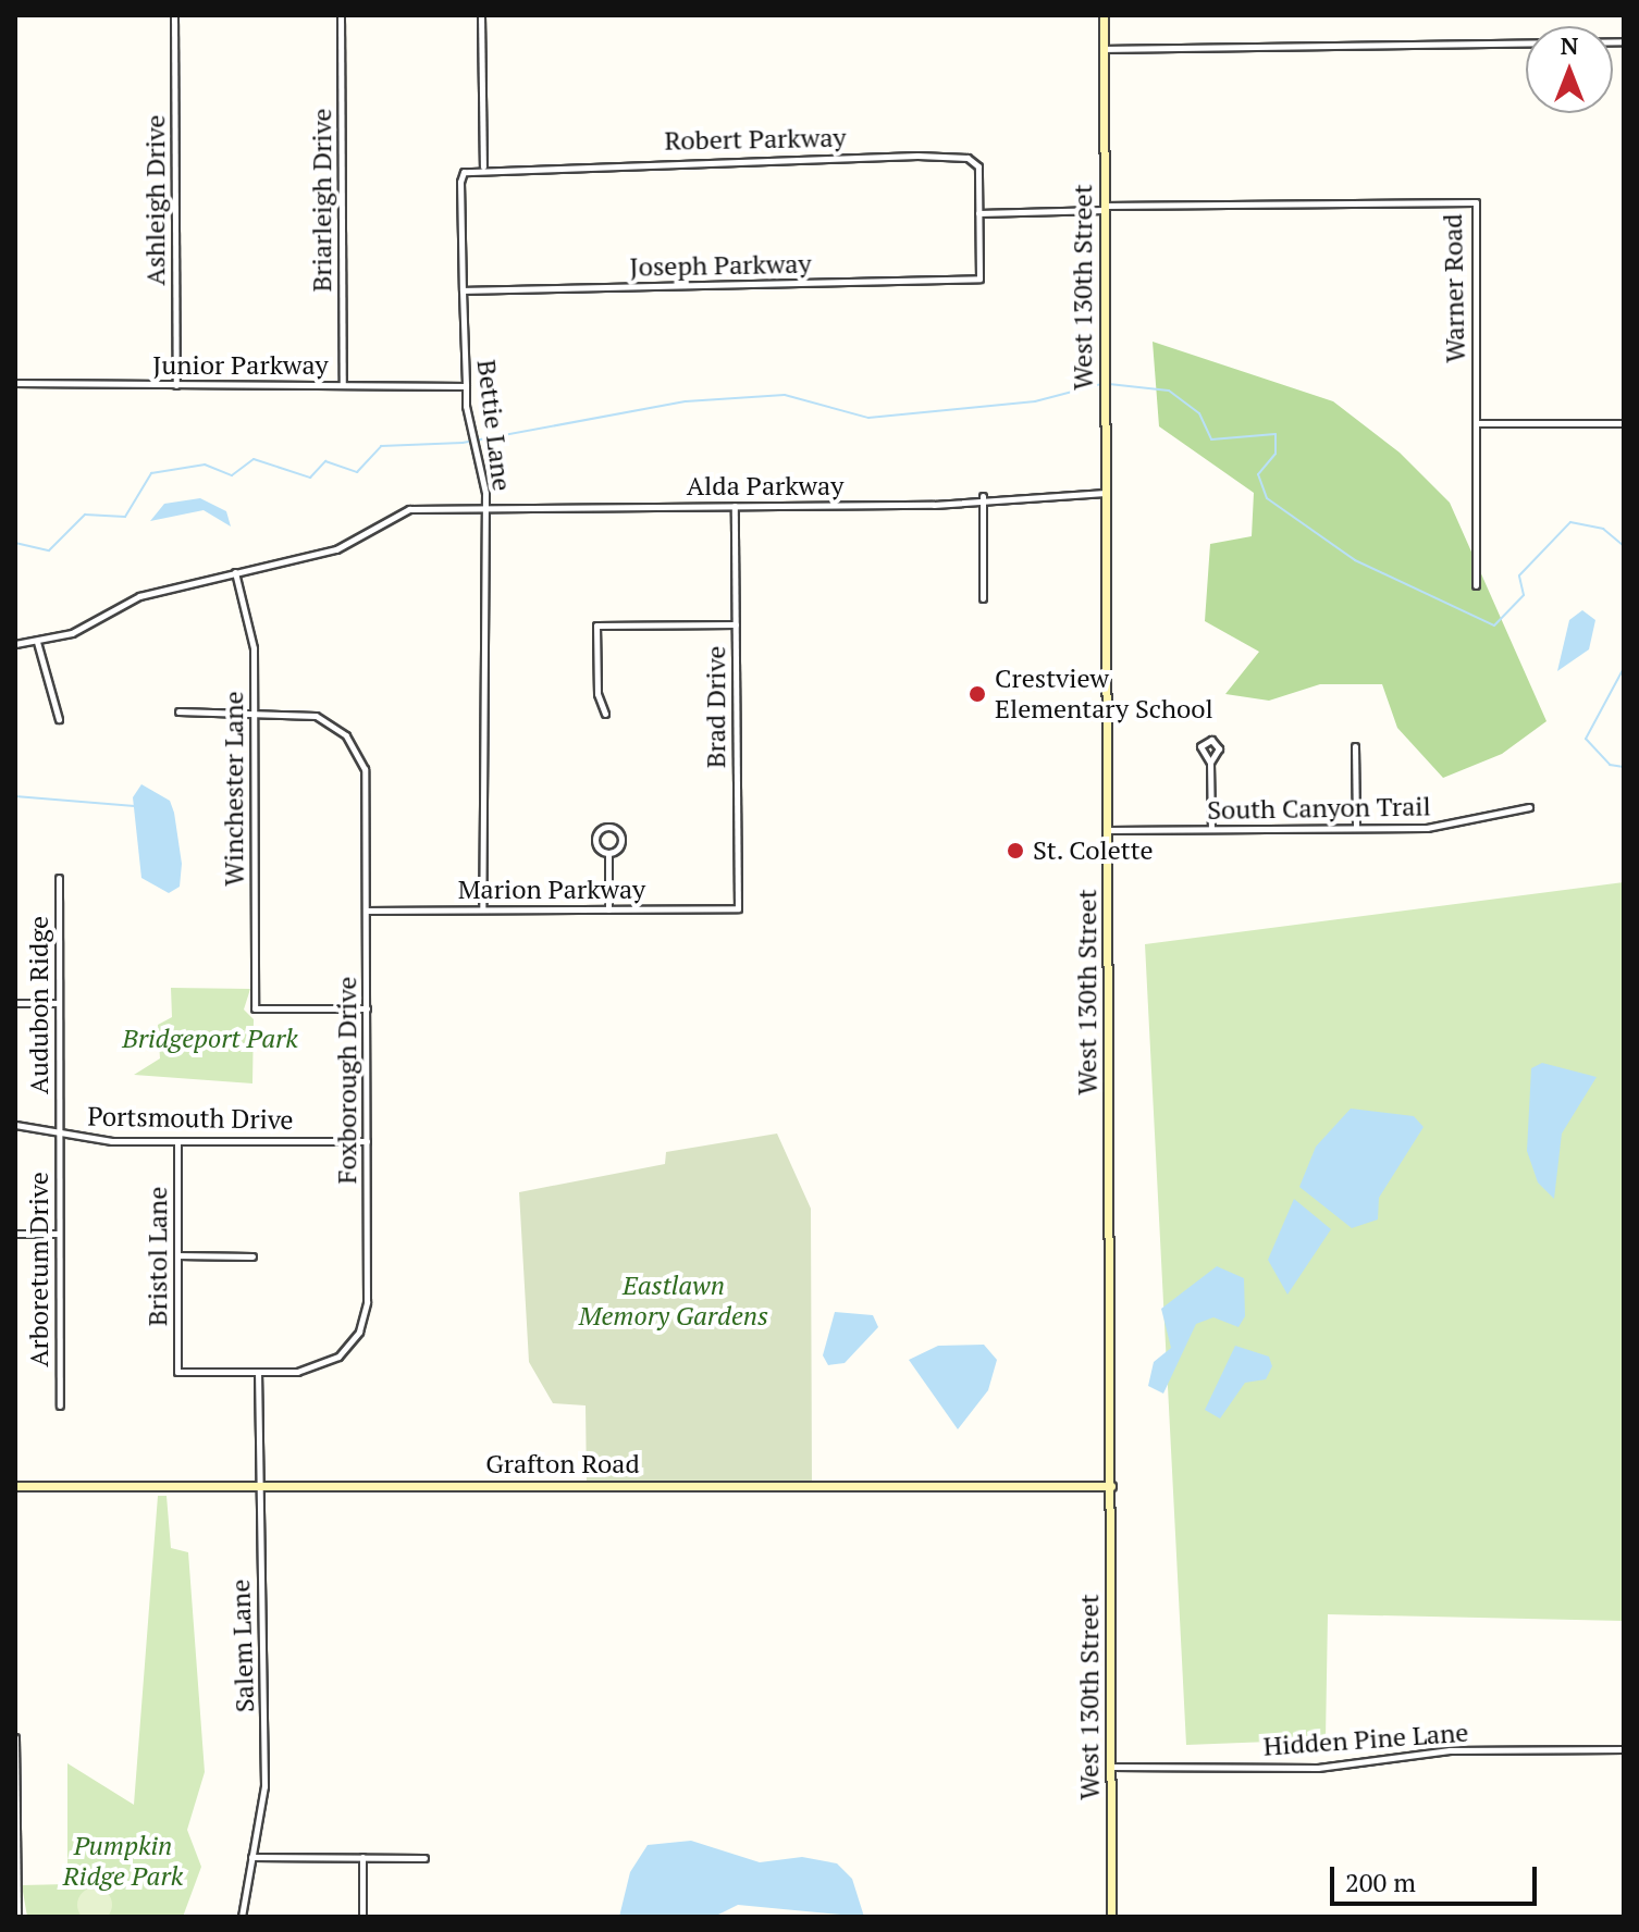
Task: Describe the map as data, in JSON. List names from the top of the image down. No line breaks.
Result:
{"streets":{"main road":["West 130th Street","Grafton Road"],"street":["Robert Parkway","Ashleigh Drive","Briarleigh Drive","Joseph Parkway","Warner Road","Junior Parkway","Bettie Lane","Alda Parkway","Brad Drive","Winchester Lane","South Canyon Trail","Marion Parkway","Audubon Ridge","Foxborough Drive","Portsmouth Drive","Bristol Lane","Arboretum Drive","Salem Lane","Hidden Pine Lane"]},"crossings":[["Robert Parkway","Joseph Parkway"],["Robert Parkway","Bettie Lane"],["Ashleigh Drive","Junior Parkway"],["Briarleigh Drive","Junior Parkway"],["Joseph Parkway","Bettie Lane"],["West 130th Street","Warner Road"],["West 130th Street","Alda Parkway"],["West 130th Street","South Canyon Trail"],["West 130th Street","Grafton Road"],["West 130th Street","Hidden Pine Lane"],["Junior Parkway","Bettie Lane"],["Bettie Lane","Alda Parkway"],["Bettie Lane","Marion Parkway"],["Alda Parkway","Brad Drive"],["Alda Parkway","Winchester Lane"],["Brad Drive","Marion Parkway"],["Winchester Lane","Foxborough Drive"],["Marion Parkway","Foxborough Drive"],["Audubon Ridge","Portsmouth Drive"],["Audubon Ridge","Arboretum Drive"],["Foxborough Drive","Portsmouth Drive"],["Foxborough Drive","Bristol Lane"],["Foxborough Drive","Salem Lane"],["Portsmouth Drive","Bristol Lane"],["Portsmouth Drive","Arboretum Drive"],["Grafton Road","Salem Lane"]],"parks":["Bridgeport Park","Eastlawn Memory Gardens","Pumpkin Ridge Park"],"places":["Crestview Elementary School","St. Colette"],"scale_bar":"200 m","north":"top"}
